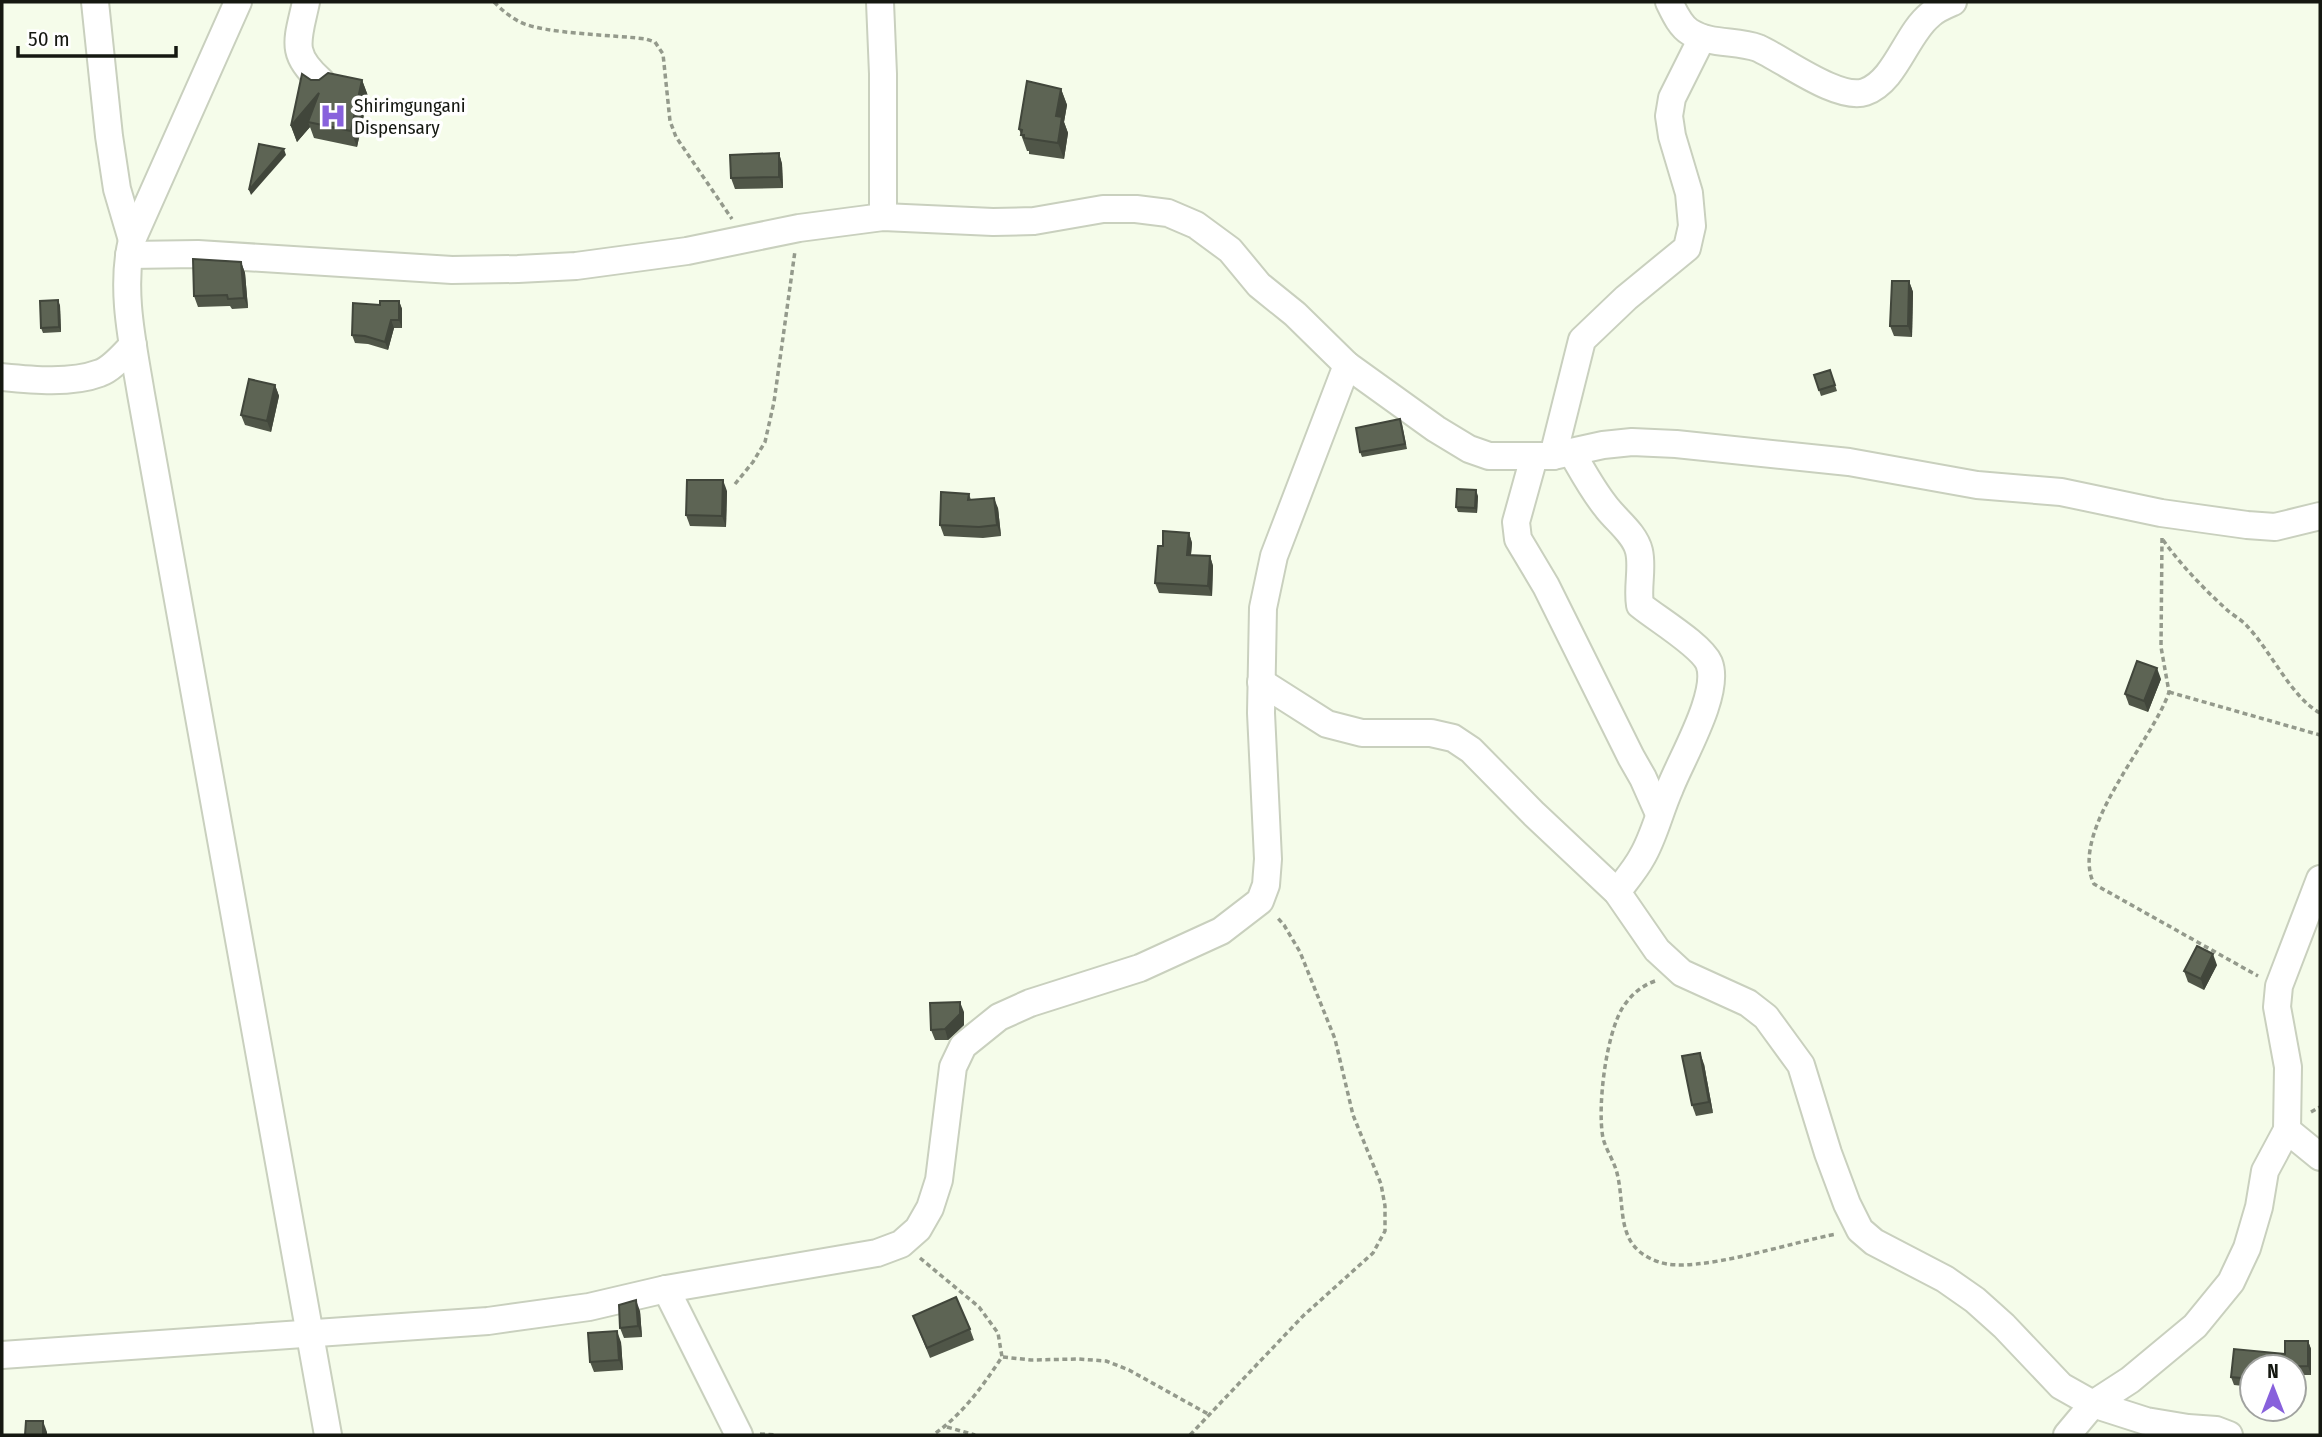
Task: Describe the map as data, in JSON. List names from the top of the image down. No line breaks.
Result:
{"places":{"hospital":["Shirimgungani Dispensary"]},"scale_bar":"50 m","north":"top"}
